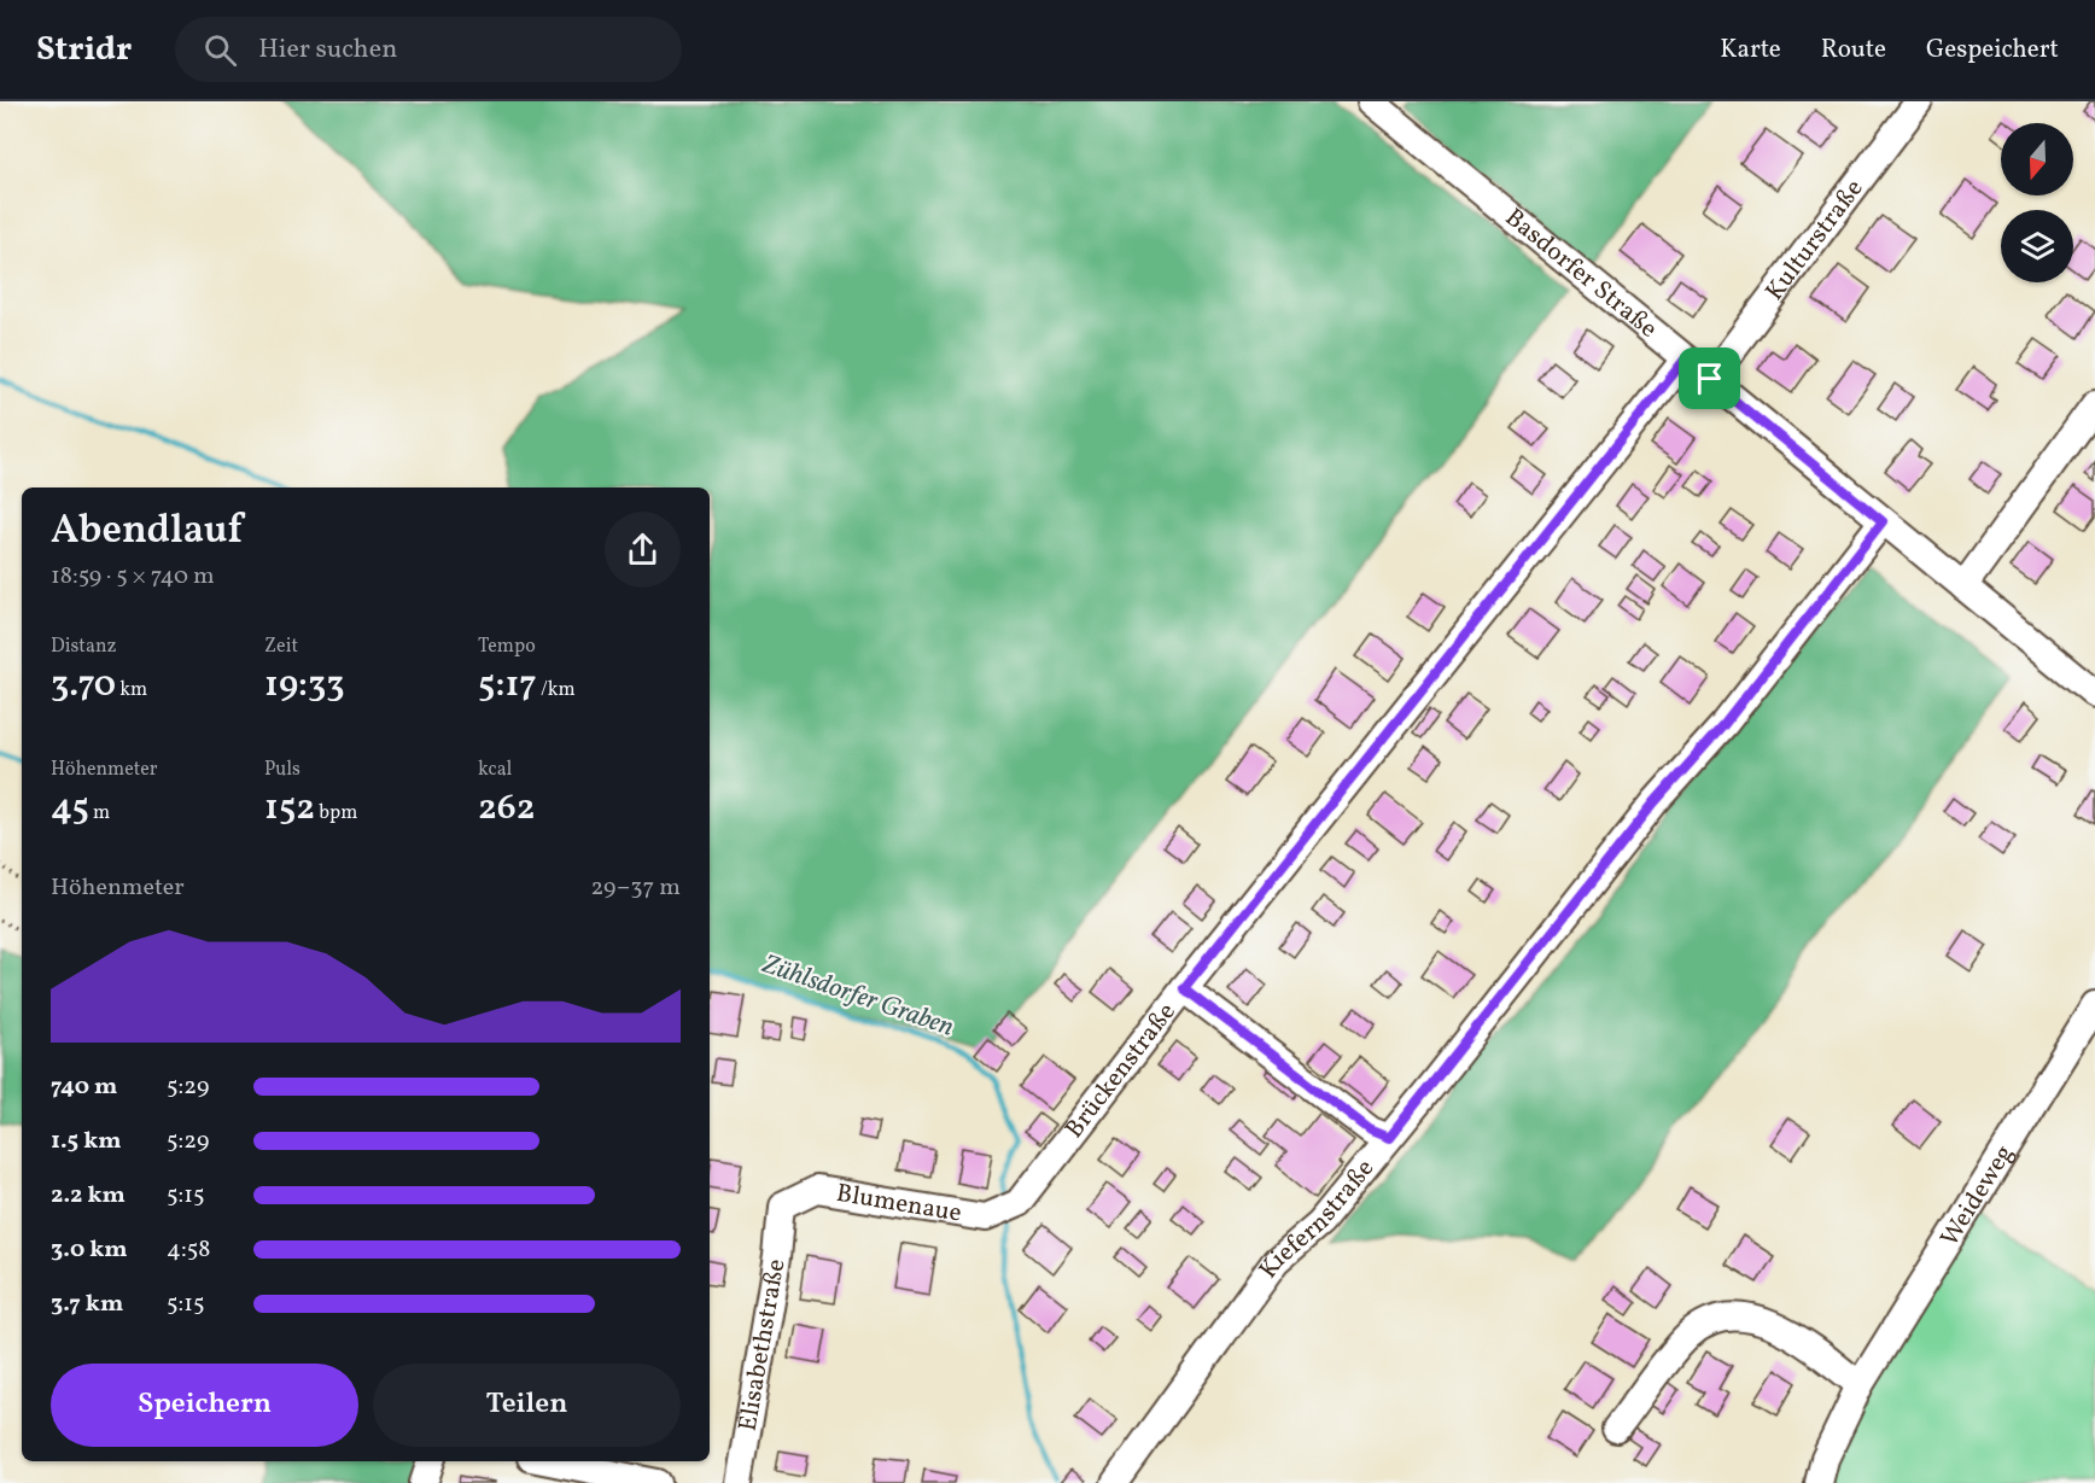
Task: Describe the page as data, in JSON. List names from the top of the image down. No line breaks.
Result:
{"streets":{"street":["Kulturstraße","Basdorfer Straße","Brückenstraße","Weideweg","Blumenaue","Kiefernstraße","Elisabethstraße"]},"crossings":[["Kulturstraße","Basdorfer Straße"],["Basdorfer Straße","Brückenstraße"],["Basdorfer Straße","Kiefernstraße"],["Brückenstraße","Blumenaue"],["Blumenaue","Elisabethstraße"]],"water":["Zühlsdorfer Graben"],"north":"bottom","page":{"header":"Stridr","search":"Hier suchen","nav":["Karte","Route","Gespeichert"],"heading":["Abendlauf","18:59 · 5 × 740 m"],"stats":[["Distanz","3.70 km"],["Zeit","19:33"],["Tempo","5:17 /km"],["Höhenmeter","45 m"],["Puls","152 bpm"],["kcal","262"]],"chart":["Höhenmeter","29–37 m"],"list":[{"name":"740 m","note":"5:29"},{"name":"1.5 km","note":"5:29"},{"name":"2.2 km","note":"5:15"},{"name":"3.0 km","note":"4:58"},{"name":"3.7 km","note":"5:15"}],"buttons":["Speichern","Teilen"]}}
